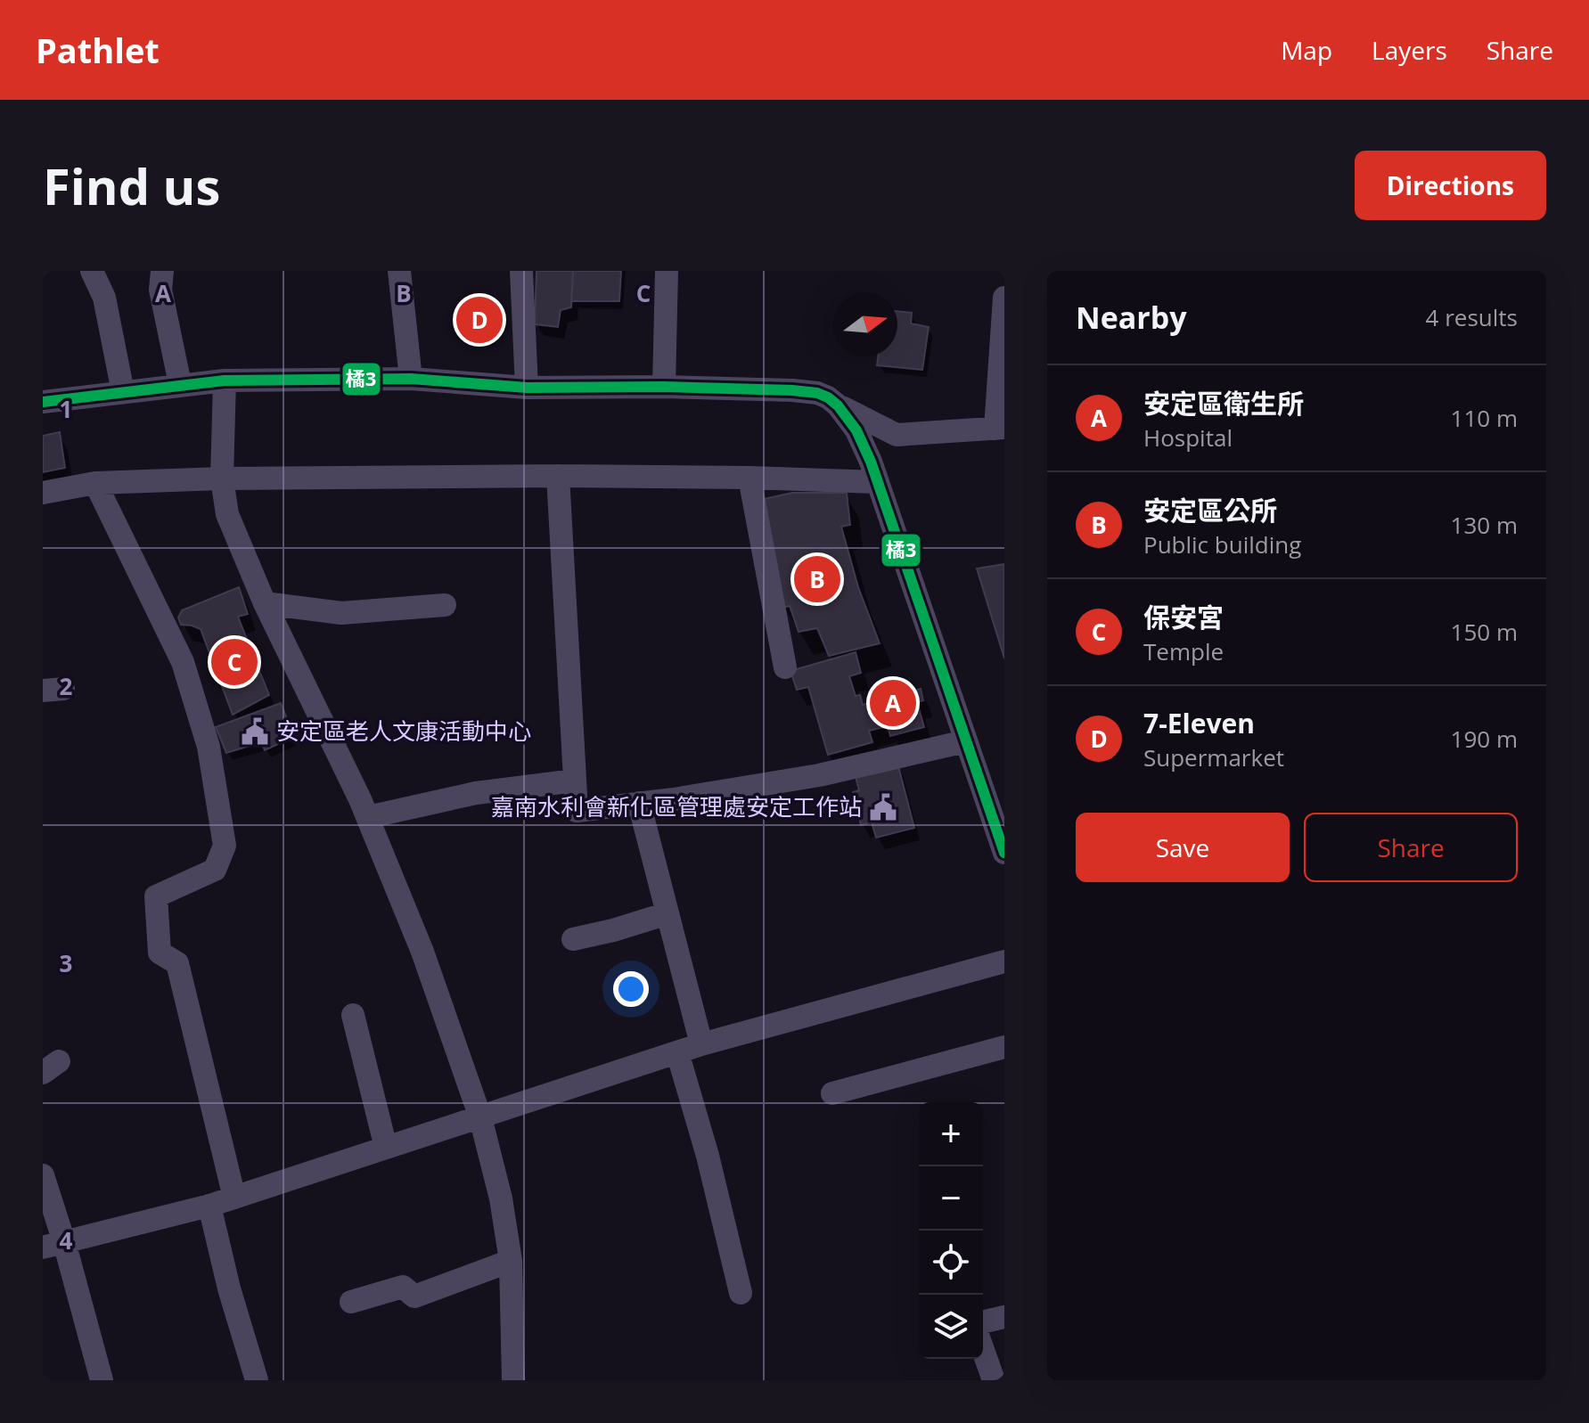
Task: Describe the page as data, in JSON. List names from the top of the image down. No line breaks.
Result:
{"places":{"public building":["安定區老人文康活動中心","嘉南水利會新化區管理處安定工作站"]},"lines":["transit line 橘3"],"north":"right","page":{"header":"Pathlet","nav":["Map","Layers","Share"],"buttons":["Directions",["Save","Share"]],"title":"Find us","heading":["Nearby","4 results"],"pins":["D","B","C","A"],"list":[{"mark":"A","name":"安定區衛生所","note":"Hospital","value":"110 m"},{"mark":"B","name":"安定區公所","note":"Public building","value":"130 m"},{"mark":"C","name":"保安宮","note":"Temple","value":"150 m"},{"mark":"D","name":"7-Eleven","note":"Supermarket","value":"190 m"}],"map_buttons":["+","−"]},"grid":{"columns":["A","B","C"],"rows":["1","2","3","4"]}}
